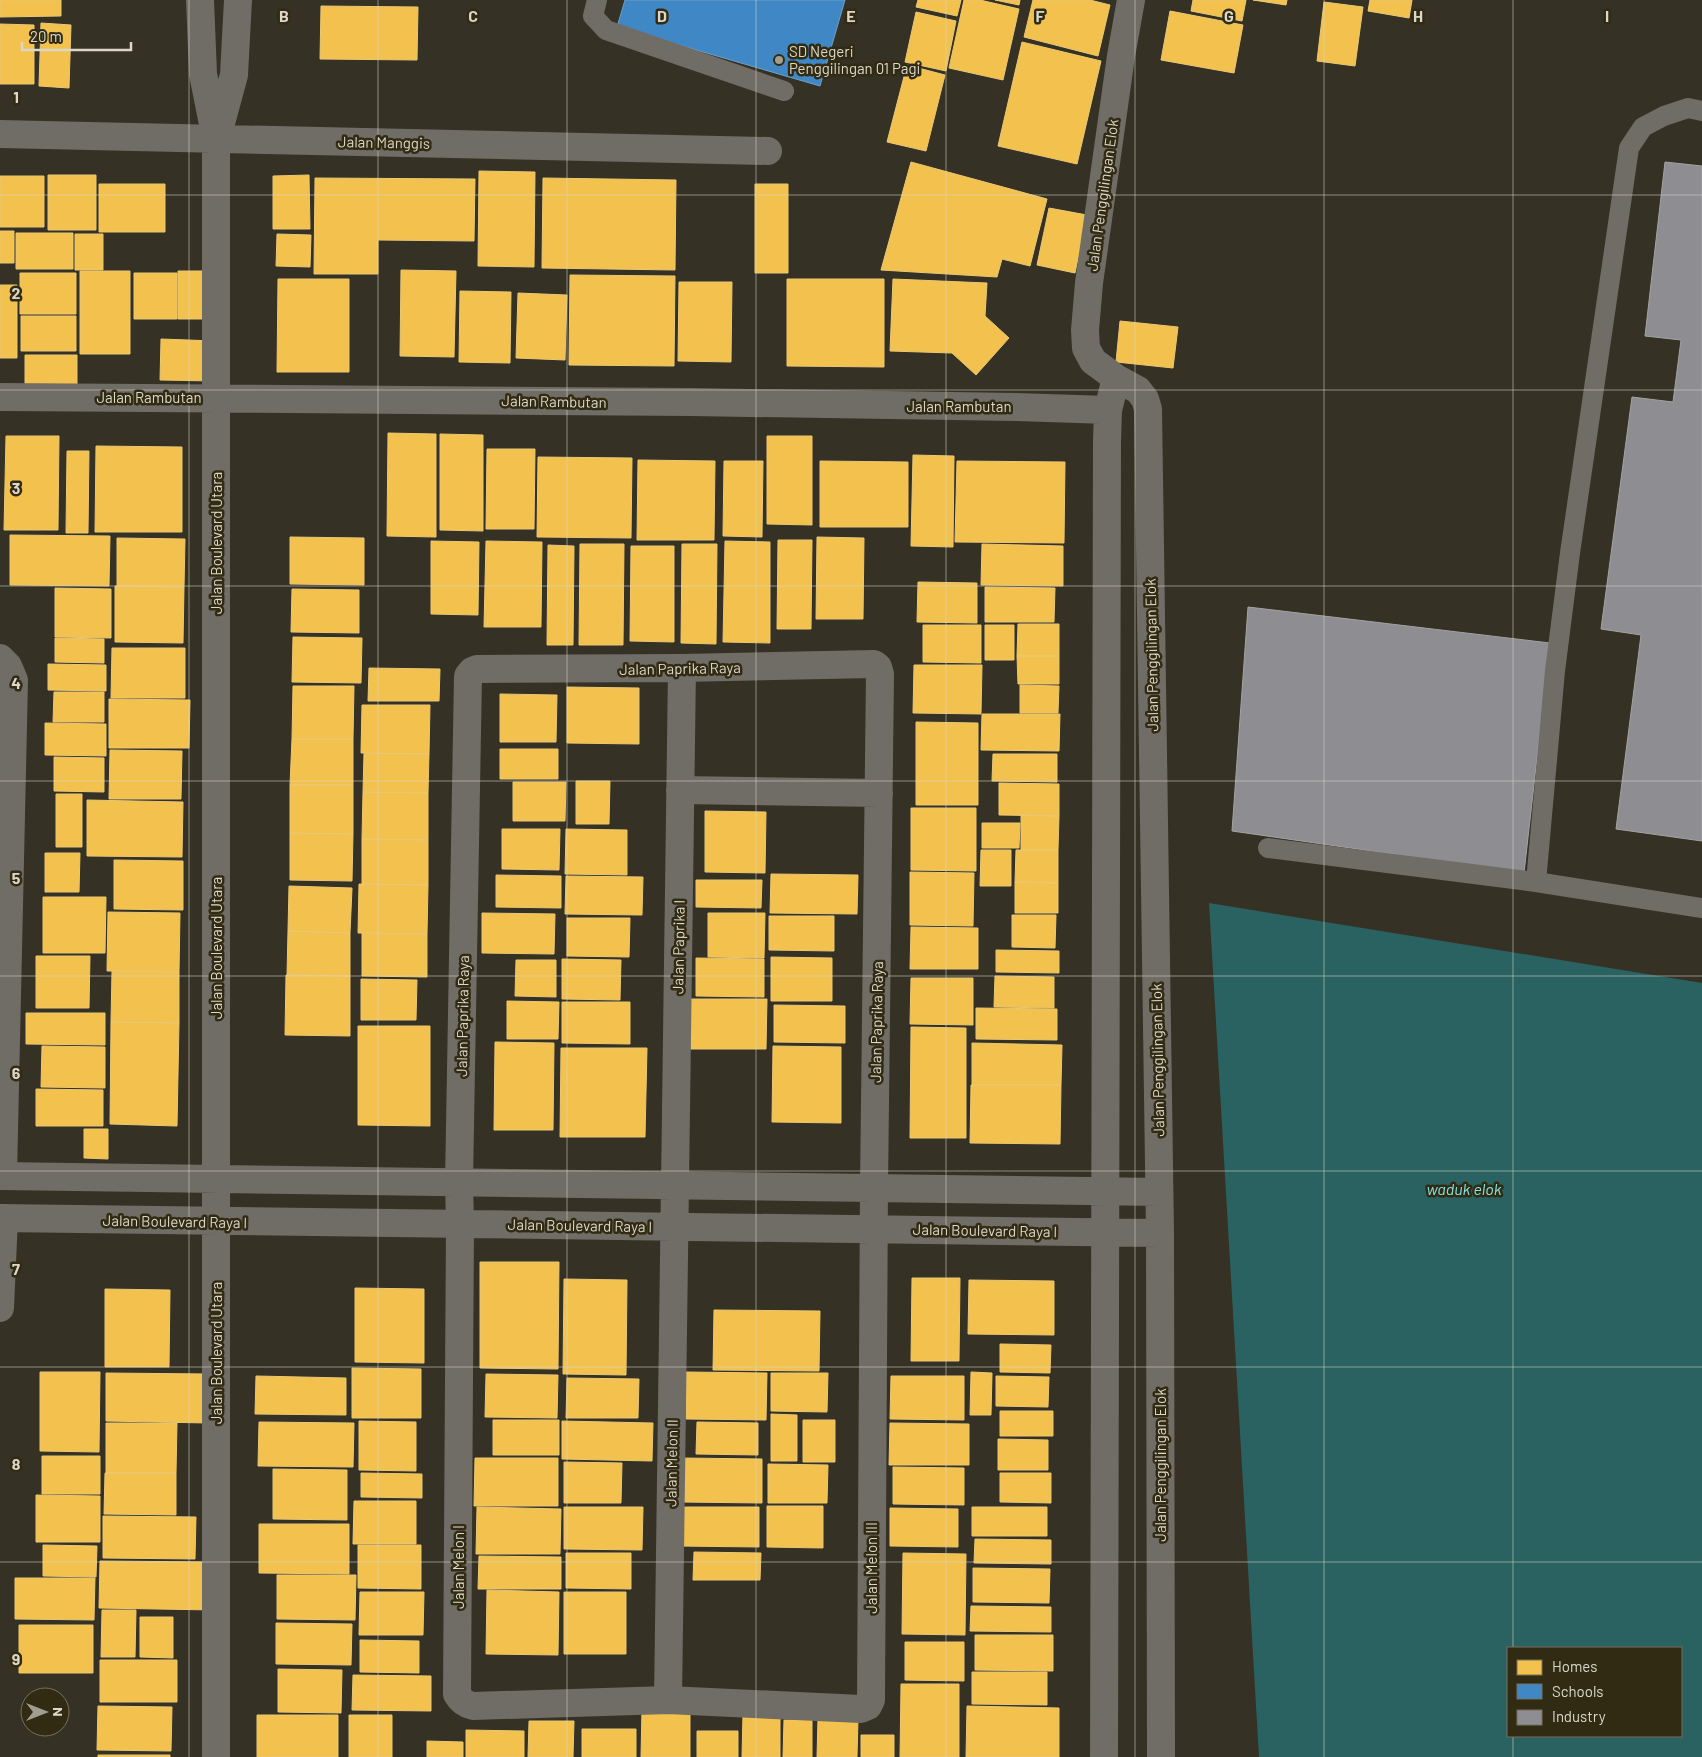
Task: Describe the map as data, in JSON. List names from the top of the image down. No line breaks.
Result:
{"streets":{"street":["Jalan Manggis","Jalan Penggilingan Elok","Jalan Rambutan","Jalan Boulevard Utara","Jalan Paprika Raya","Jalan Paprika I","Jalan Boulevard Raya I","Jalan Melon II","Jalan Melon I","Jalan Melon III"]},"crossings":[["Jalan Manggis","Jalan Boulevard Utara"],["Jalan Penggilingan Elok","Jalan Boulevard Raya I"],["Jalan Rambutan","Jalan Boulevard Utara"],["Jalan Boulevard Utara","Jalan Boulevard Raya I"],["Jalan Paprika Raya","Jalan Paprika I"],["Jalan Paprika Raya","Jalan Boulevard Raya I"],["Jalan Paprika Raya","Jalan Melon I"],["Jalan Paprika Raya","Jalan Melon III"],["Jalan Paprika I","Jalan Boulevard Raya I"],["Jalan Paprika I","Jalan Melon II"],["Jalan Boulevard Raya I","Jalan Melon II"],["Jalan Boulevard Raya I","Jalan Melon I"],["Jalan Boulevard Raya I","Jalan Melon III"],["Jalan Melon II","Jalan Melon I"],["Jalan Melon II","Jalan Melon III"],["Jalan Melon I","Jalan Melon III"]],"water":["waduk elok"],"places":["SD Negeri Penggilingan 01 Pagi"],"legend":["Homes","Schools","Industry"],"scale_bar":"20 m","north":"right","grid":{"columns":["B","C","D","E","F","G","H","I"],"rows":["1","2","3","4","5","6","7","8","9"]}}
